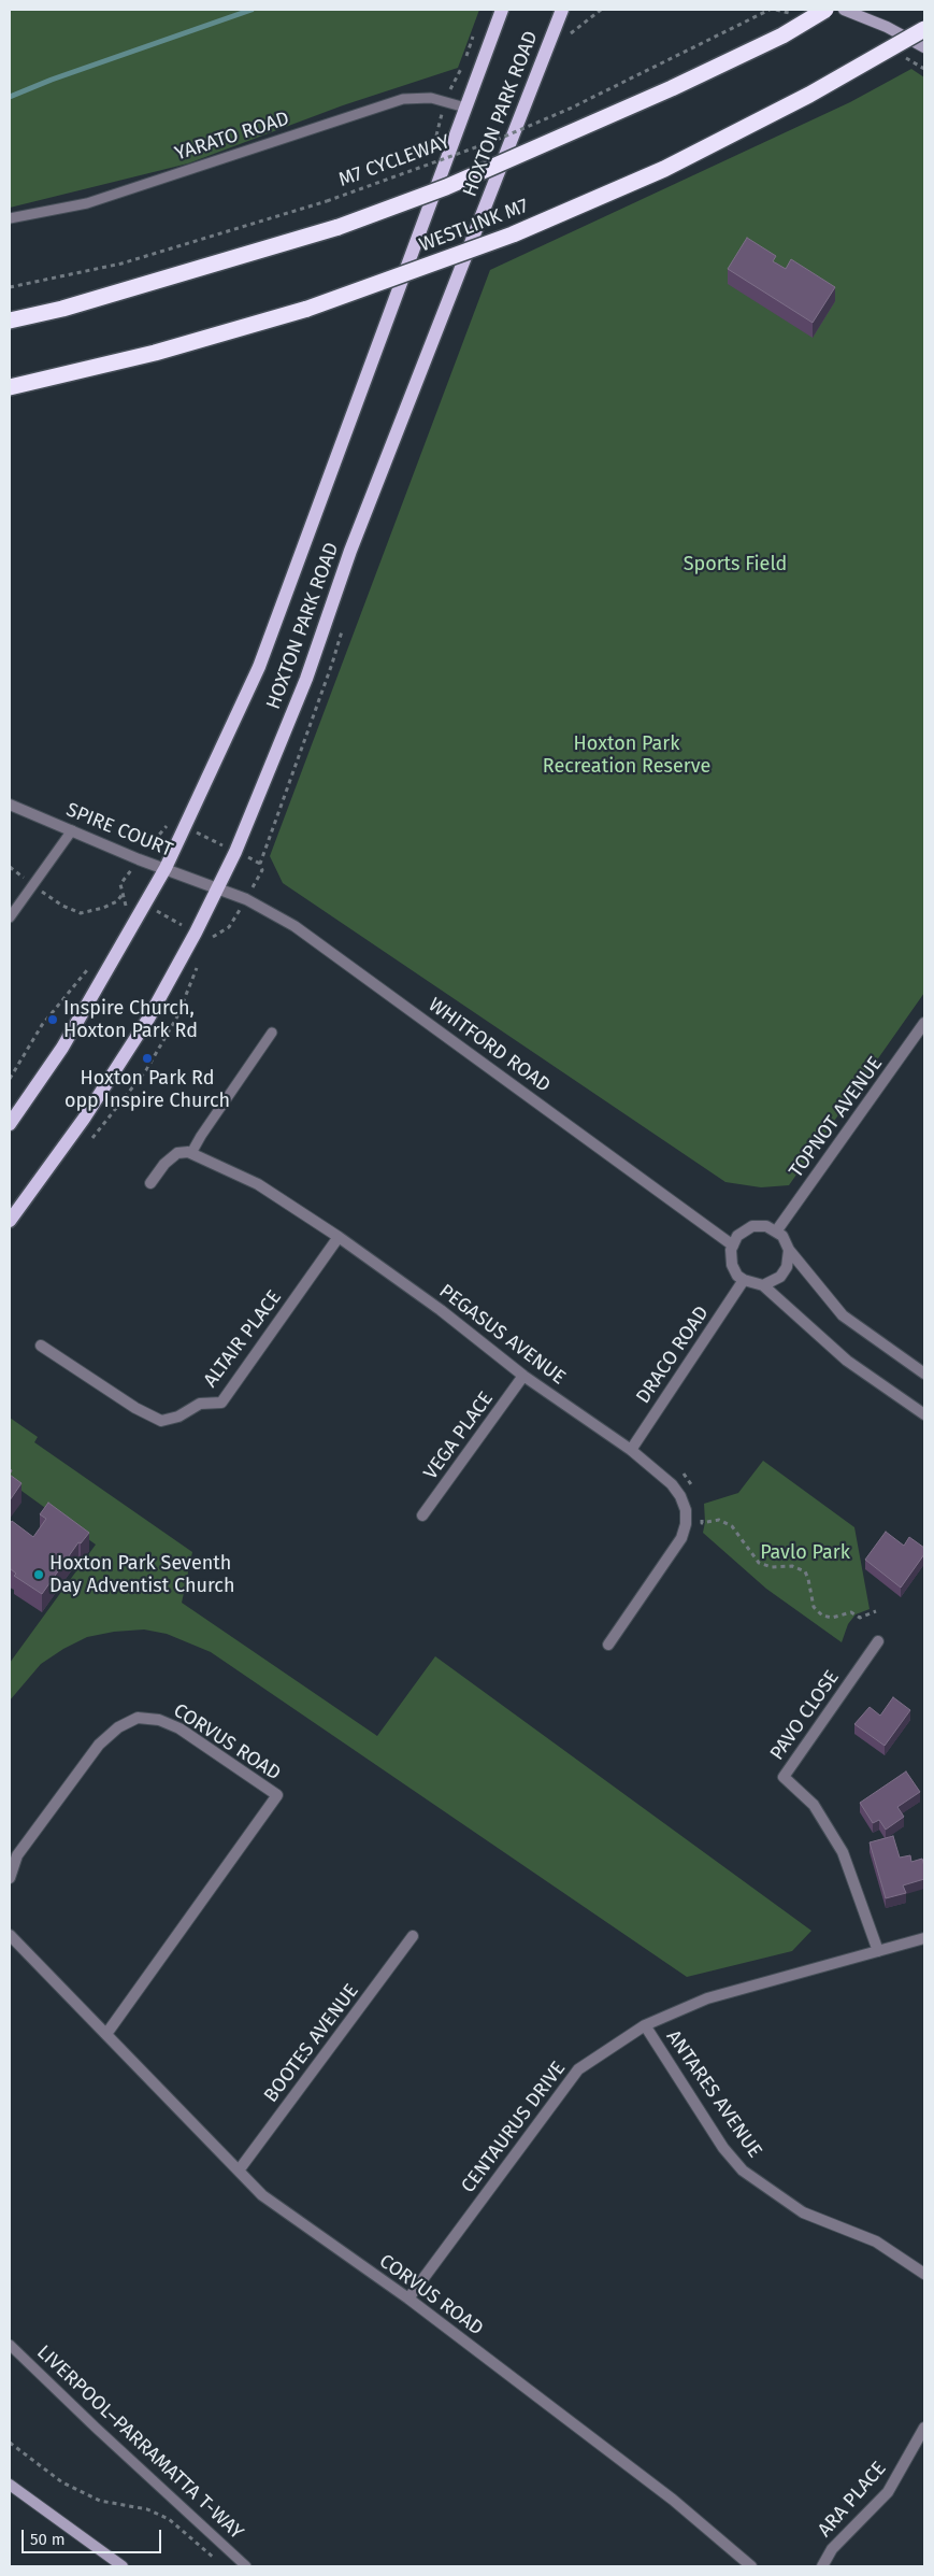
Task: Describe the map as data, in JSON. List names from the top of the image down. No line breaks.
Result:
{"streets":{"highway":["WESTLINK M7"],"main road":["HOXTON PARK ROAD"],"street":["SPIRE COURT","WHITFORD ROAD","TOPNOT AVENUE","PEGASUS AVENUE","ALTAIR PLACE","DRACO ROAD","VEGA PLACE","PAVO CLOSE","CORVUS ROAD","BOOTES AVENUE","ANTARES AVENUE","CENTAURUS DRIVE","ARA PLACE"],"lane":["YARATO ROAD","LIVERPOOL–PARRAMATTA T-WAY"],"path":["M7 CYCLEWAY"]},"crossings":[["HOXTON PARK ROAD","YARATO ROAD"],["HOXTON PARK ROAD","SPIRE COURT"],["HOXTON PARK ROAD","WHITFORD ROAD"],["SPIRE COURT","WHITFORD ROAD"],["WHITFORD ROAD","TOPNOT AVENUE"],["WHITFORD ROAD","DRACO ROAD"],["TOPNOT AVENUE","DRACO ROAD"],["PEGASUS AVENUE","ALTAIR PLACE"],["PEGASUS AVENUE","DRACO ROAD"],["PEGASUS AVENUE","VEGA PLACE"],["PAVO CLOSE","CENTAURUS DRIVE"],["CORVUS ROAD","BOOTES AVENUE"],["CORVUS ROAD","CENTAURUS DRIVE"],["ANTARES AVENUE","CENTAURUS DRIVE"]],"parks":["Sports Field","Hoxton Park Recreation Reserve","Pavlo Park"],"places":["Inspire Church, Hoxton Park Rd","Hoxton Park Rd opp Inspire Church","Hoxton Park Seventh Day Adventist Church"],"scale_bar":"50 m"}
